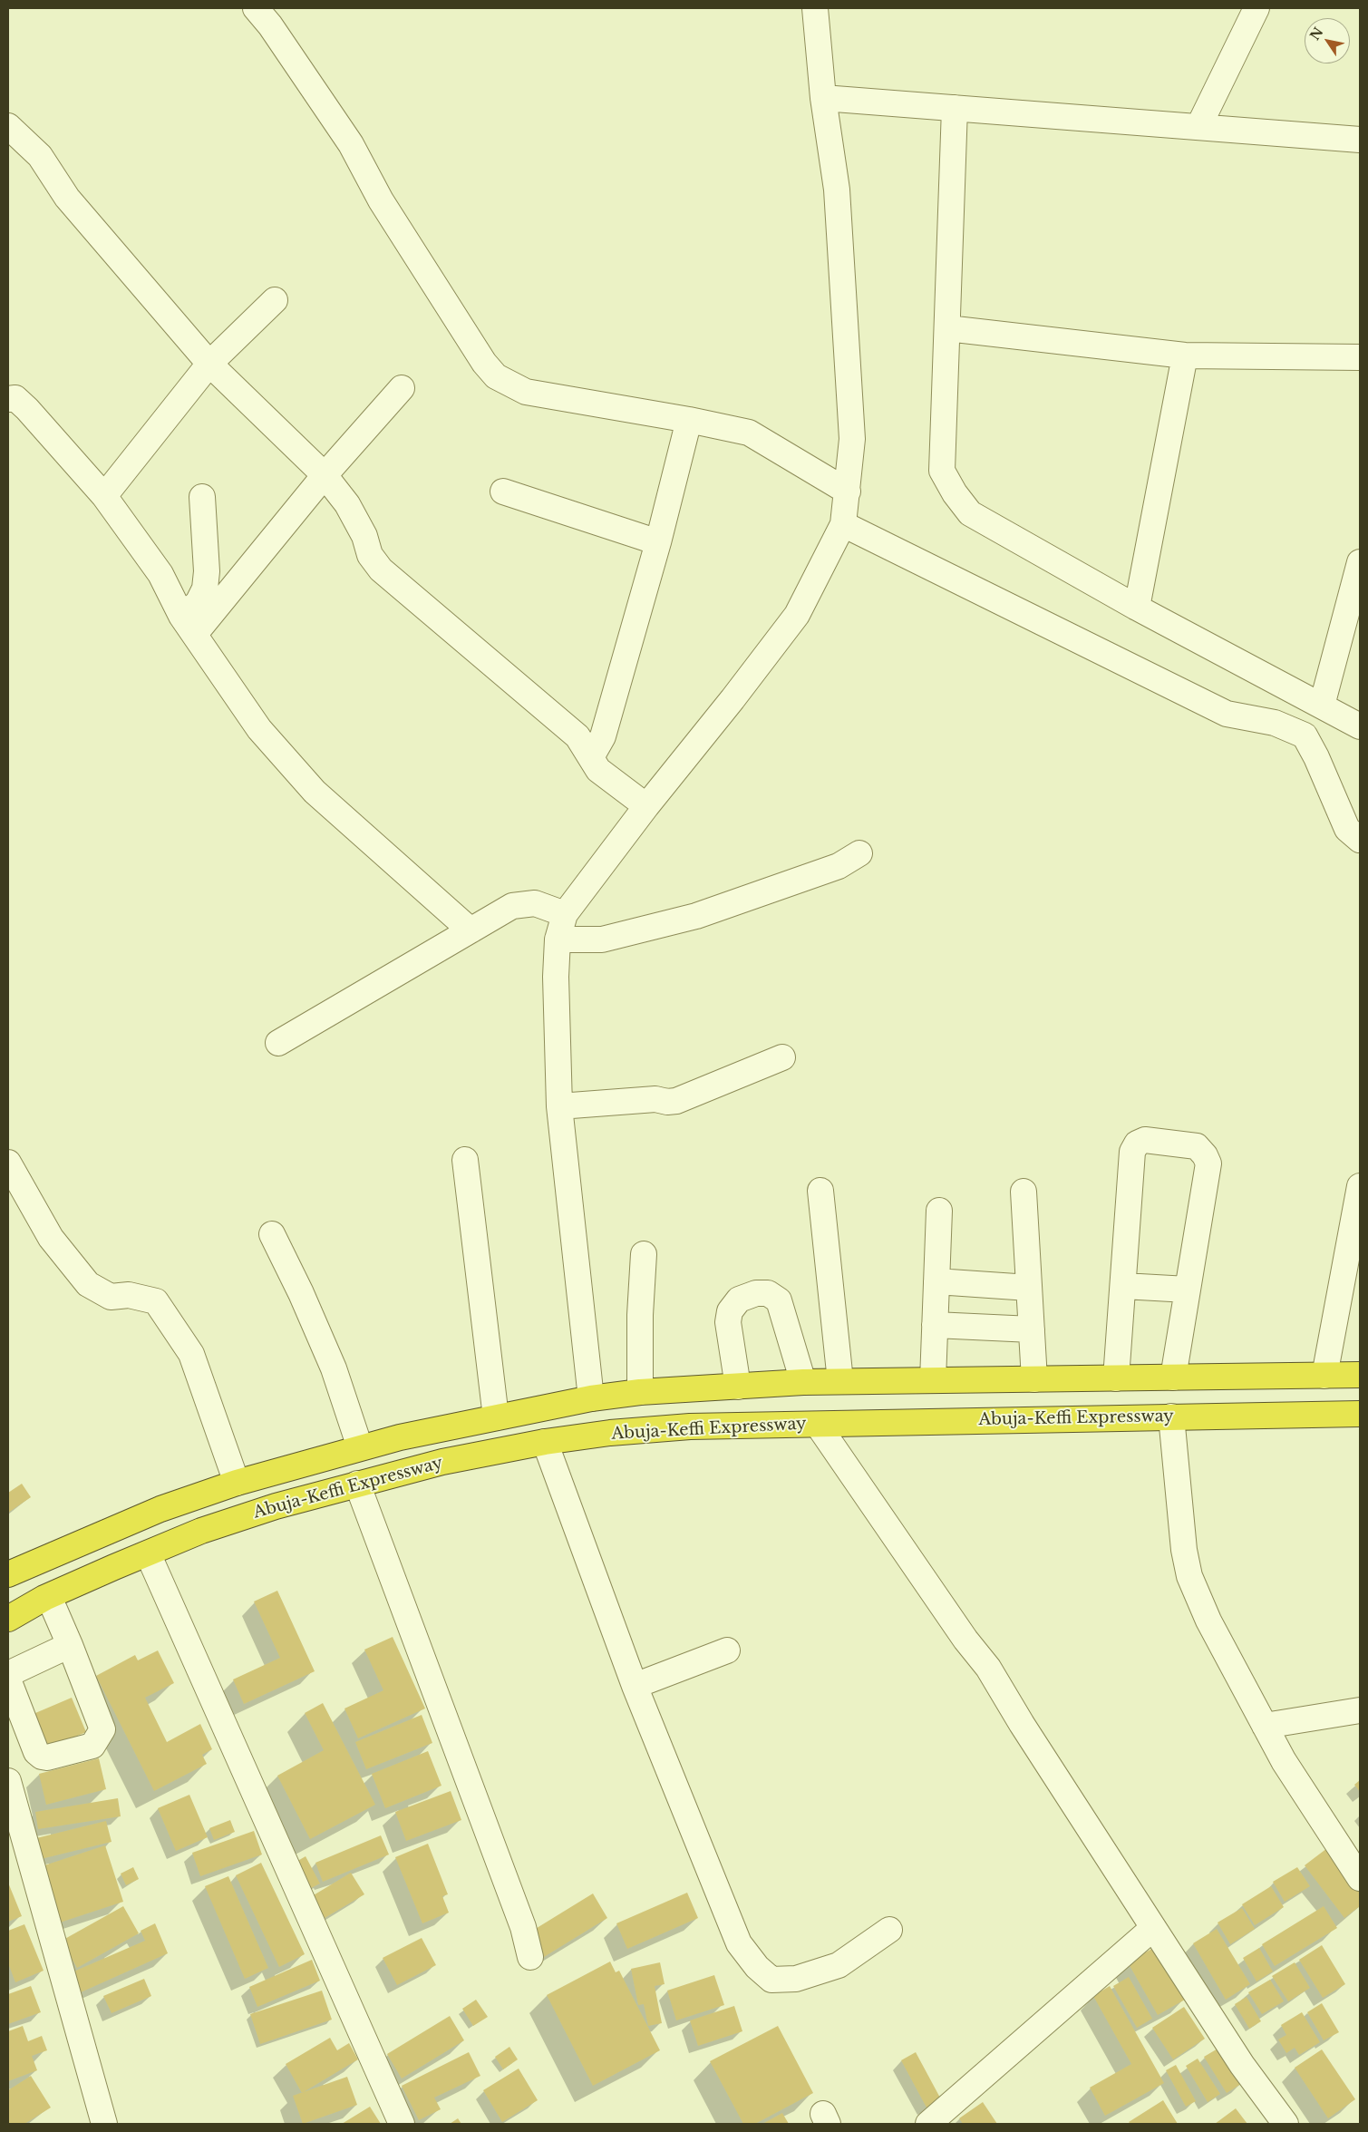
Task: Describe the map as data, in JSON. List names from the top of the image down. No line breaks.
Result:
{"streets":{"highway":["Abuja-Keffi Expressway"]},"north":"top left"}
